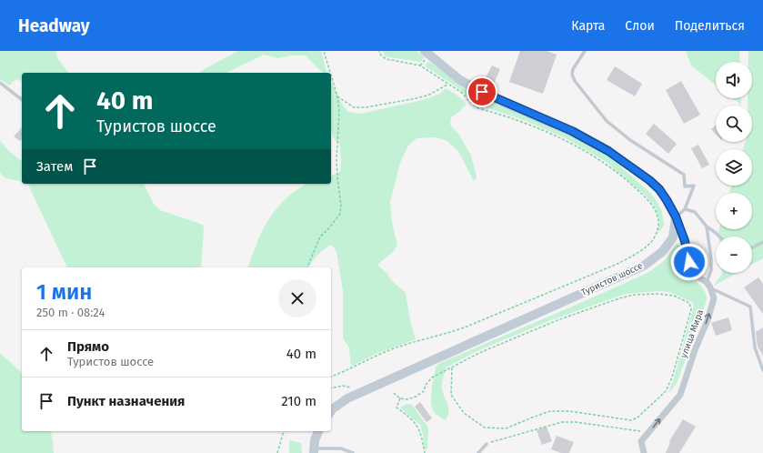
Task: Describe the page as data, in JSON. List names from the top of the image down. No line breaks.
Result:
{"streets":{"main road":["Туристов шоссе"],"street":["улица Мира"]},"one_way":["улица Мира"],"page":{"header":"Headway","nav":["Карта","Слои","Поделиться"],"map_buttons":["+","−"],"turn":["40 m","Туристов шоссе"],"then":"Затем","heading":["1 мин","250 m · 08:24"],"list":[{"name":"Прямо","note":"Туристов шоссе","value":"40 m"},{"name":"Пункт назначения","value":"210 m"}]}}
